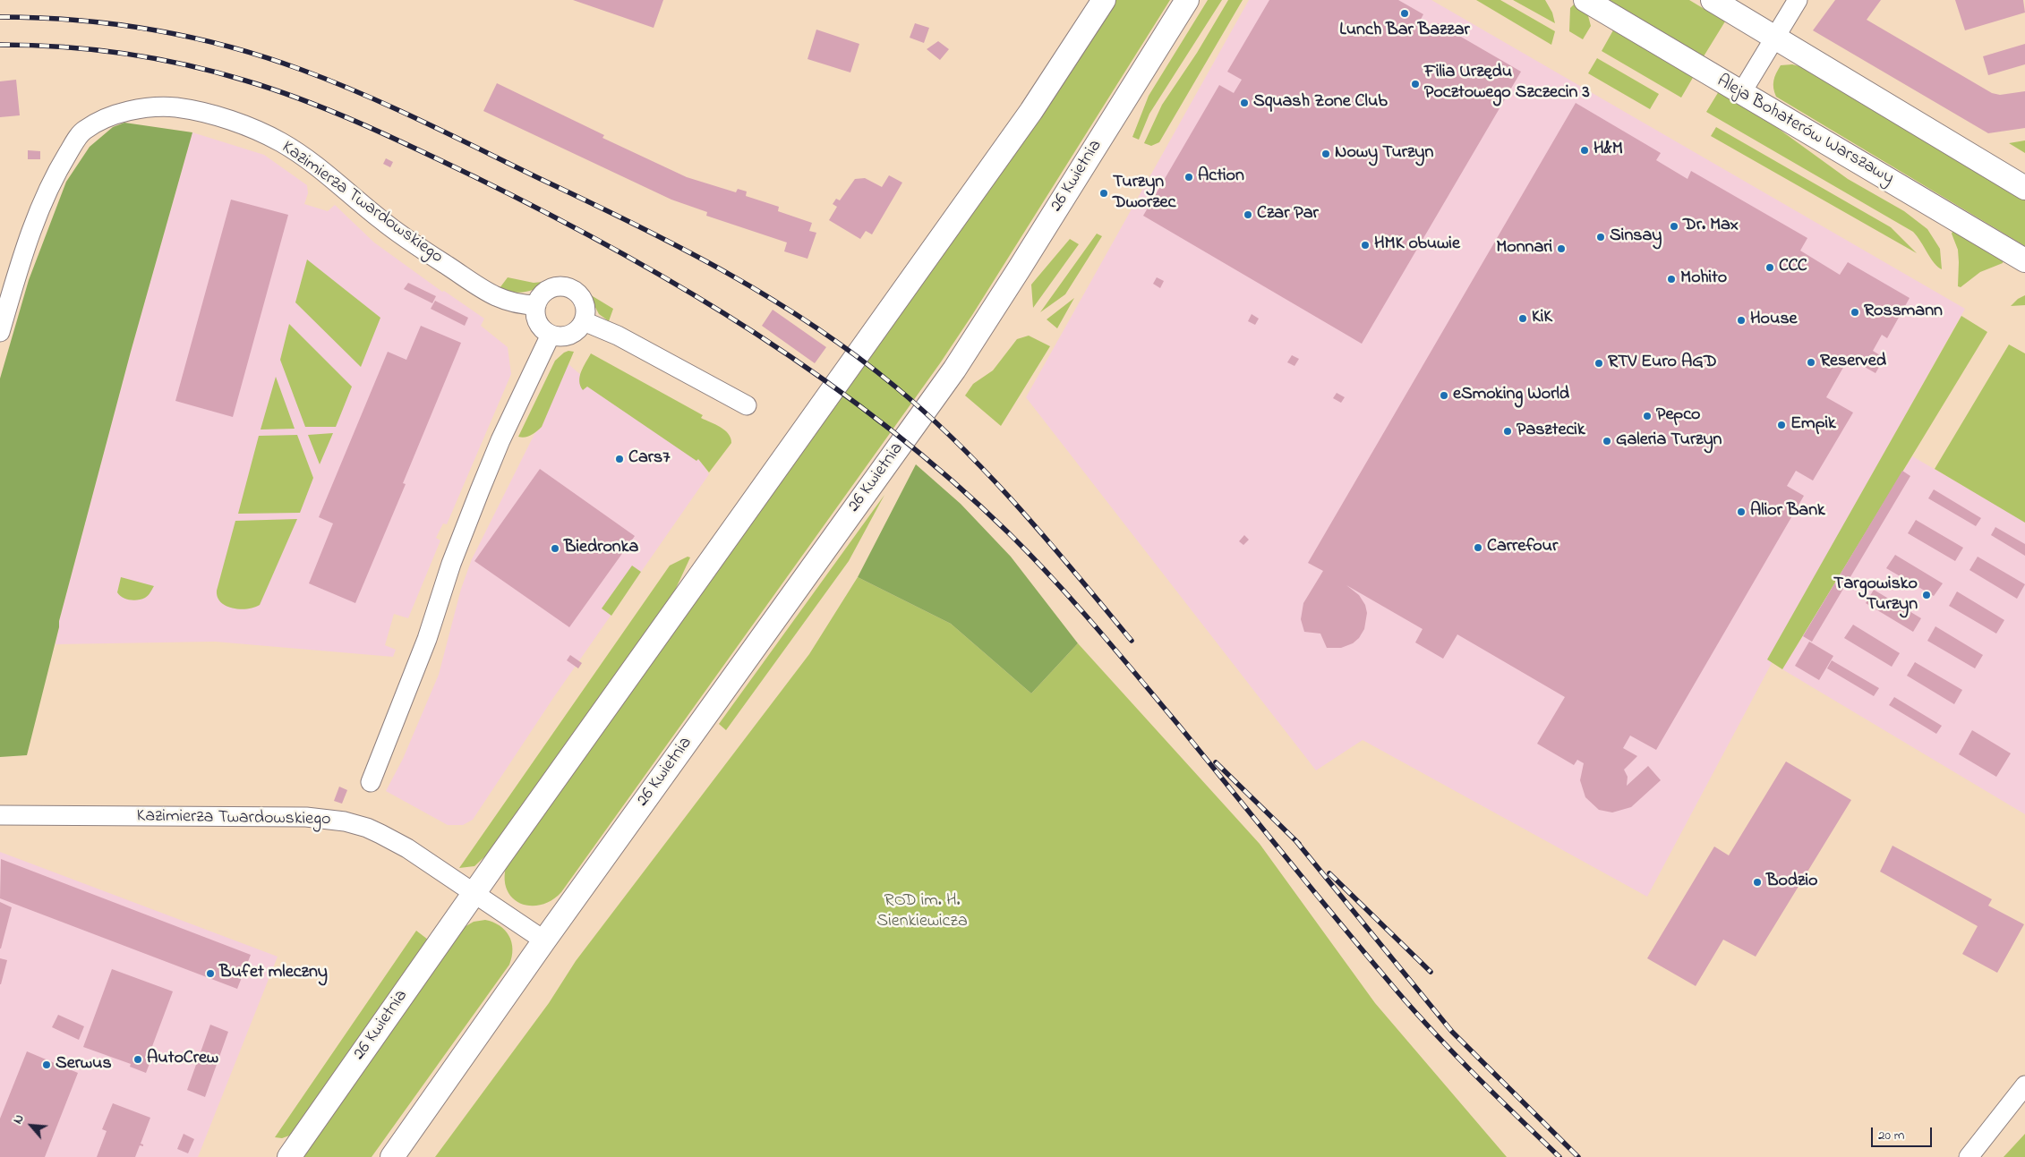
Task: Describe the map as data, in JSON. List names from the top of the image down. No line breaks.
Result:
{"streets":{"street":["Aleja Bohaterów Warszawy","26 Kwietnia","Kazimierza Twardowskiego"]},"crossings":[["26 Kwietnia","Kazimierza Twardowskiego"]],"parks":["ROD im. H. Sienkiewicza"],"places":["Lunch Bar Bazzar","Filia Urzędu Pocztowego Szczecin 3","Squash Zone Club","H&M","Nowy Turzyn","Action","Turzyn Dworzec","Czar Par","Dr. Max","Sinsay","HMK obuwie","Monnari","CCC","Mohito","Rossmann","KiK","House","Reserved","RTV Euro AGD","eSmoking World","Pepco","Empik","Pasztecik","Galeria Turzyn","Cars7","Alior Bank","Carrefour","Biedronka","Targowisko Turzyn","Bodzio","Bufet mleczny","AutoCrew","Serwus"],"scale_bar":"20 m","north":"top left"}
